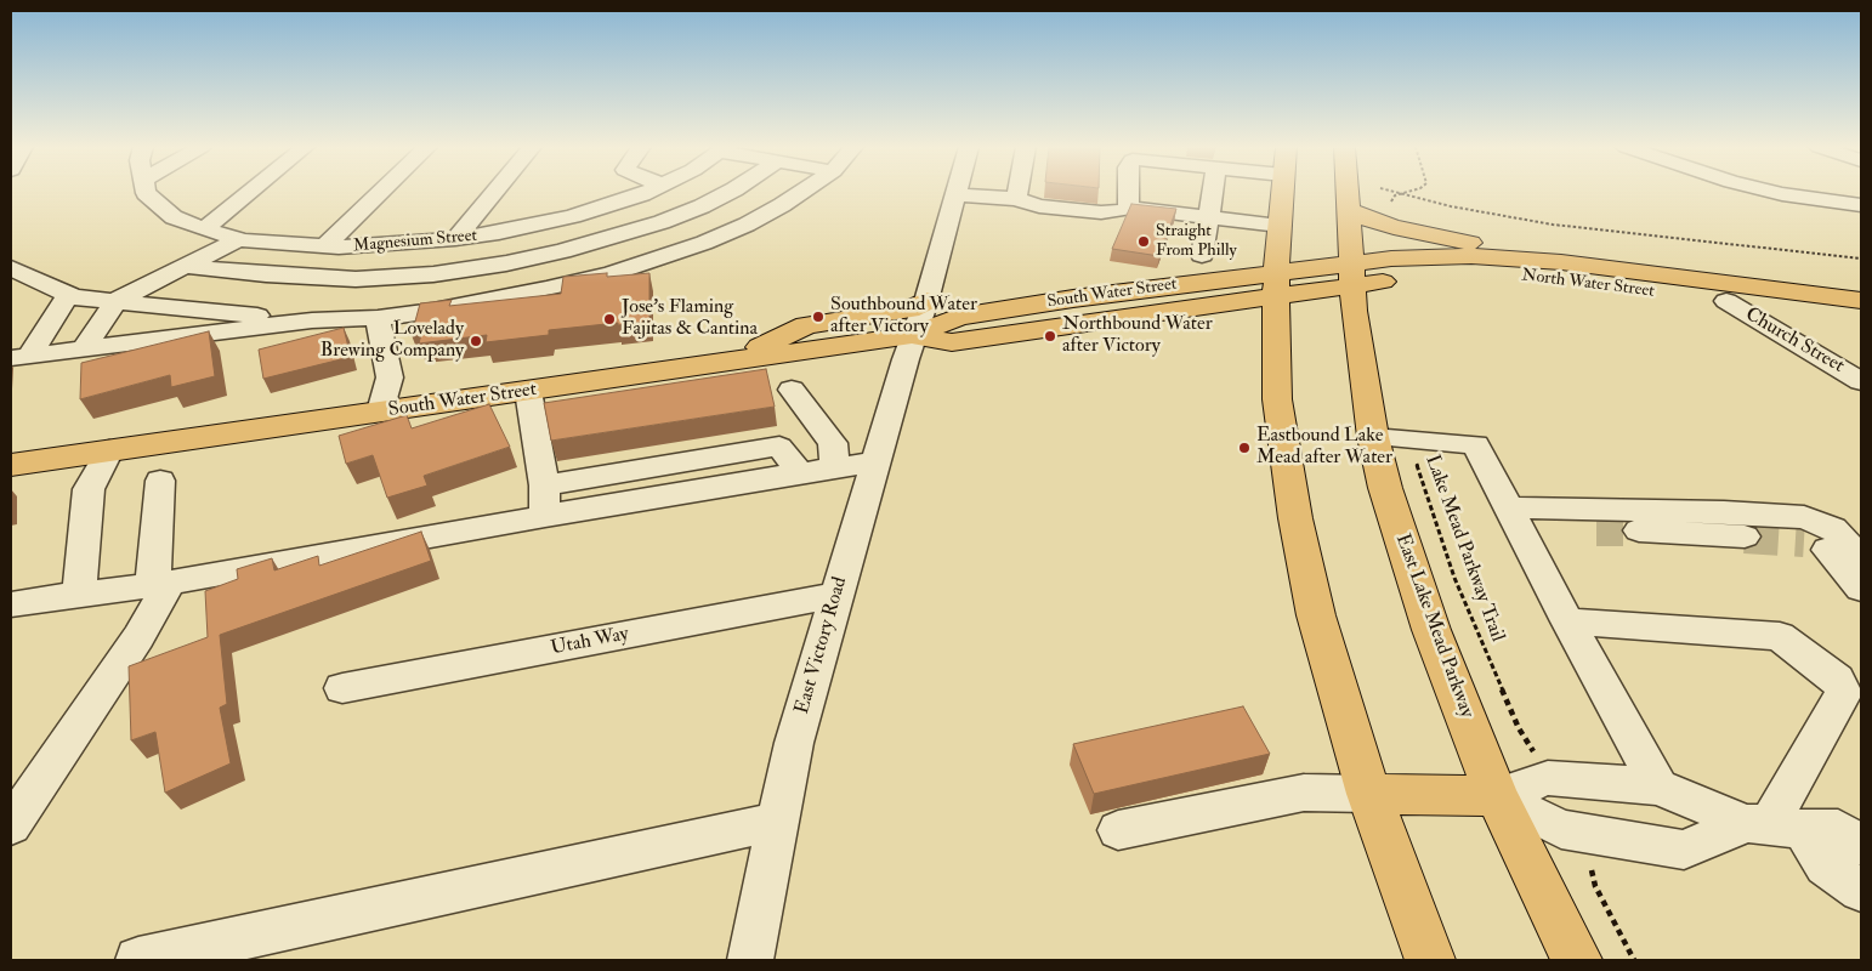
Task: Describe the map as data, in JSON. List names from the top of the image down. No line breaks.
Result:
{"streets":{"main road":["North Water Street","South Water Street","East Lake Mead Parkway"],"street":["Magnesium Street","Church Street","Utah Way","East Victory Road"],"path":["Lake Mead Parkway Trail"]},"crossings":[["North Water Street","South Water Street"],["North Water Street","Church Street"],["North Water Street","East Lake Mead Parkway"],["South Water Street","East Victory Road"],["Utah Way","East Victory Road"]],"places":["Straight From Philly","Southbound Water after Victory","Jose’s Flaming Fajitas & Cantina","Northbound Water after Victory","Lovelady Brewing Company","Eastbound Lake Mead after Water"]}
